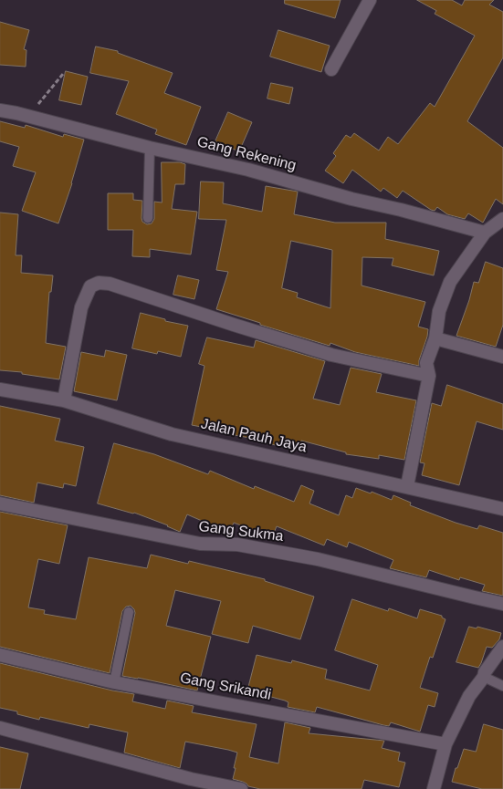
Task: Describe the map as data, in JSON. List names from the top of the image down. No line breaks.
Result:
{"streets":{"street":["Gang Rekening","Jalan Pauh Jaya","Gang Sukma","Gang Srikandi"]}}
